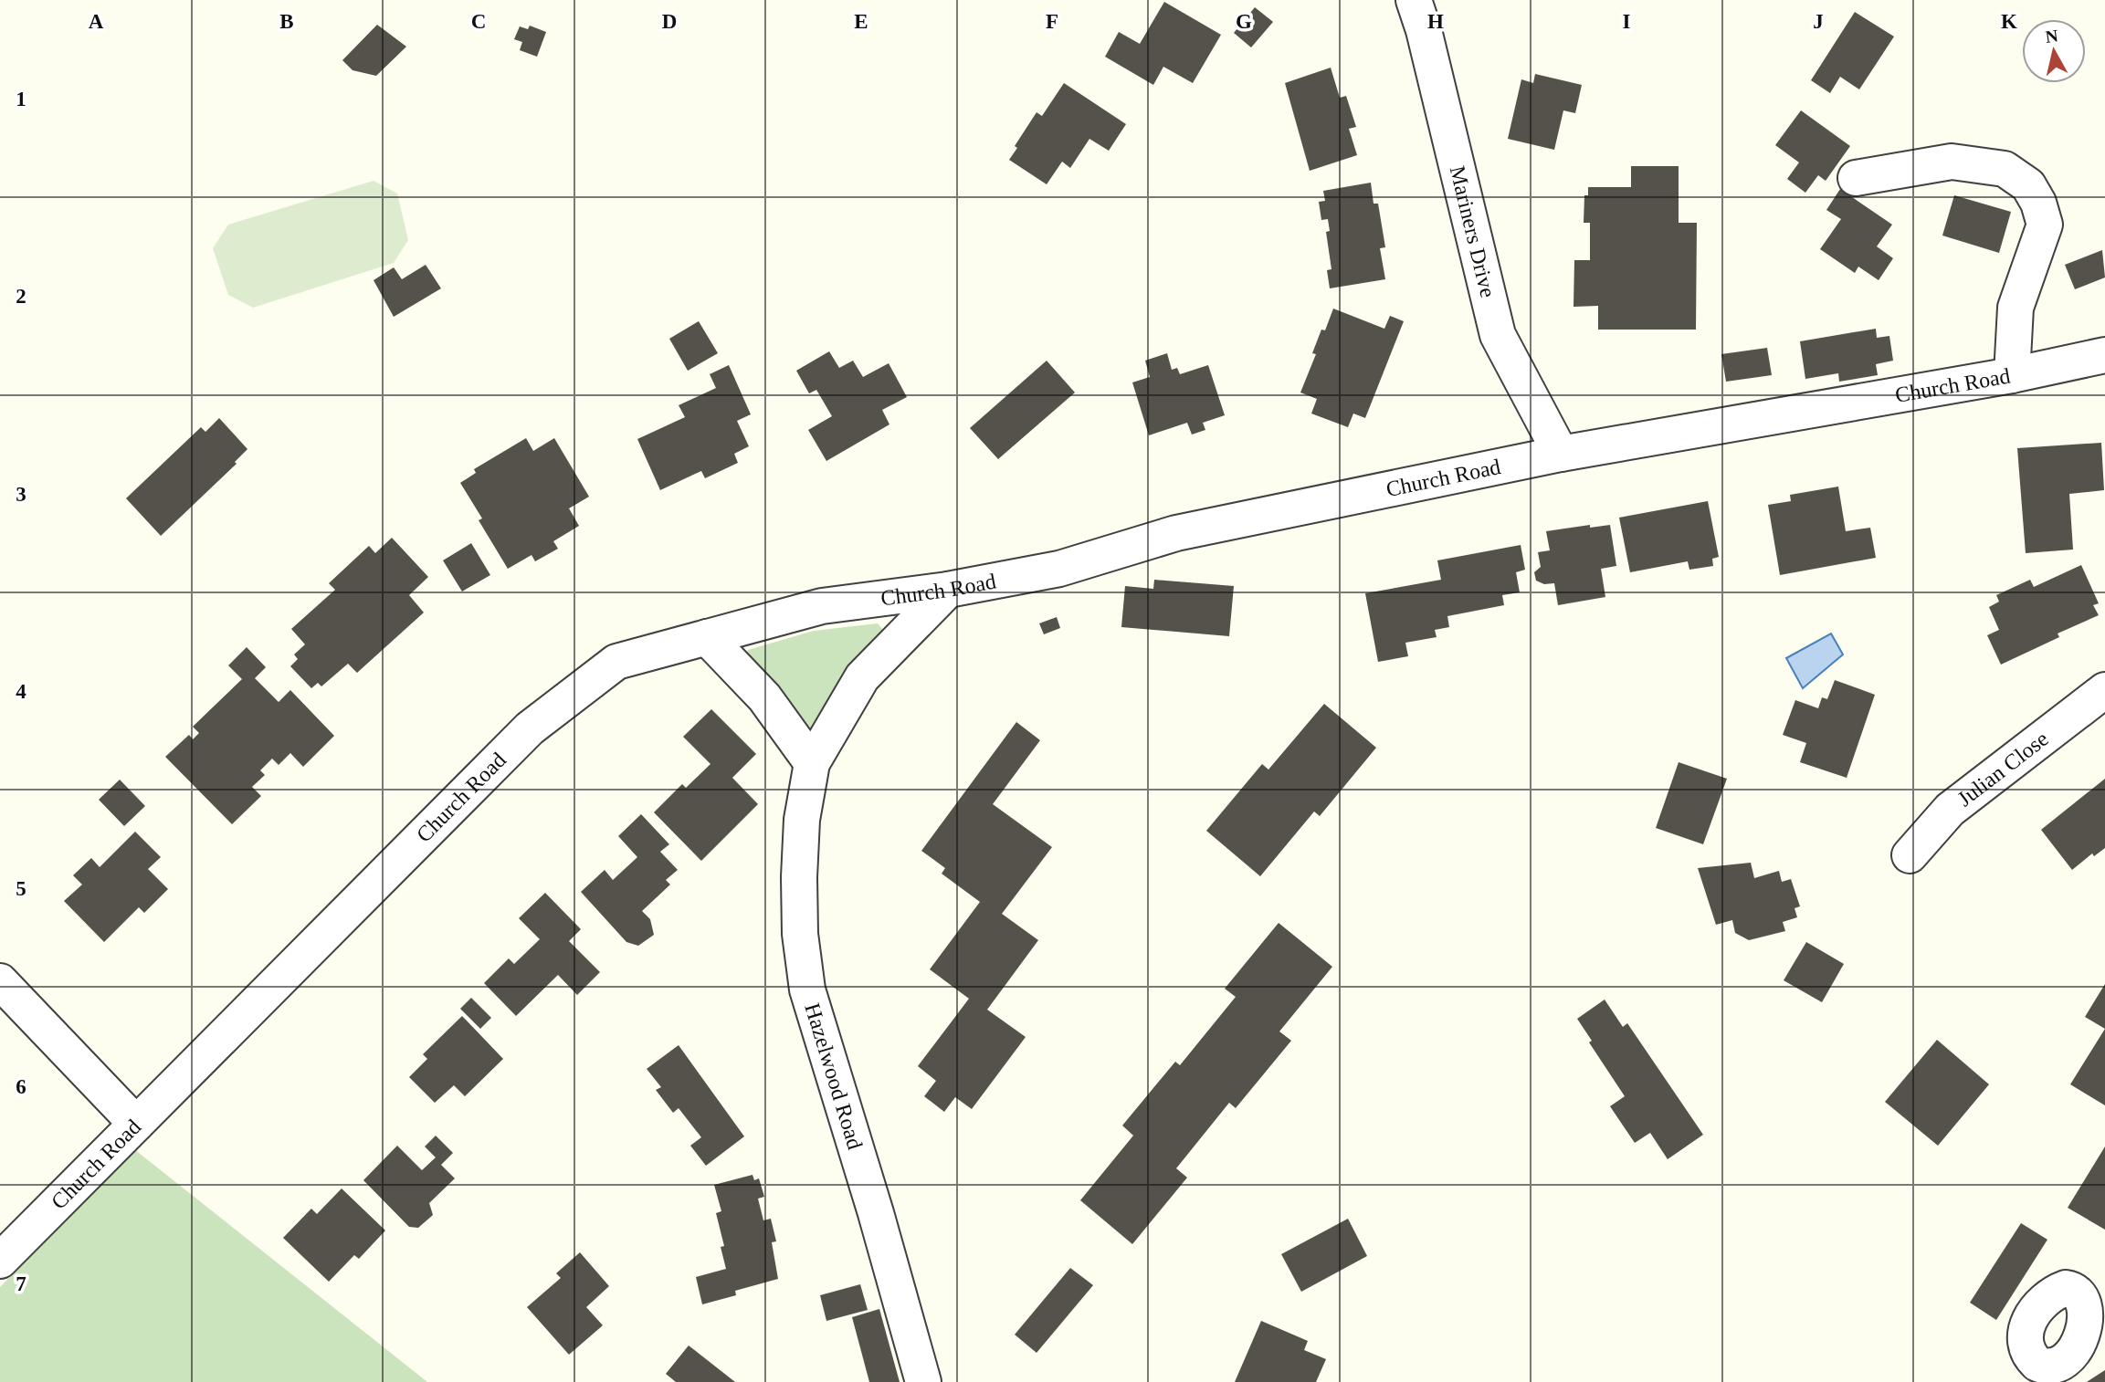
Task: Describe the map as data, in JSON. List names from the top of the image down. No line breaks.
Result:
{"streets":{"street":["Mariners Drive","Church Road","Julian Close","Hazelwood Road"]},"crossings":[["Mariners Drive","Church Road"],["Church Road","Hazelwood Road"]],"north":"top","grid":{"columns":["A","B","C","D","E","F","G","H","I","J","K"],"rows":["1","2","3","4","5","6","7"]}}
